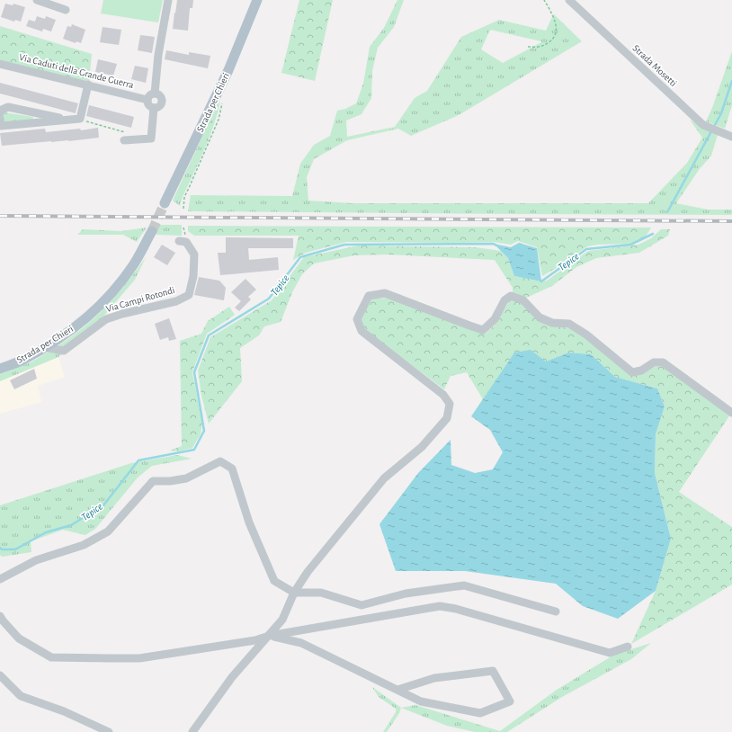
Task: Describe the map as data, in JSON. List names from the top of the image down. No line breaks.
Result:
{"streets":{"main road":["Strada per Chieri"],"street":["Strada Mosetti","Via Caduti della Grande Guerra","Via Campi Rotondi"]},"crossings":[["Strada per Chieri","Via Campi Rotondi"]],"water":["Tepice"]}
